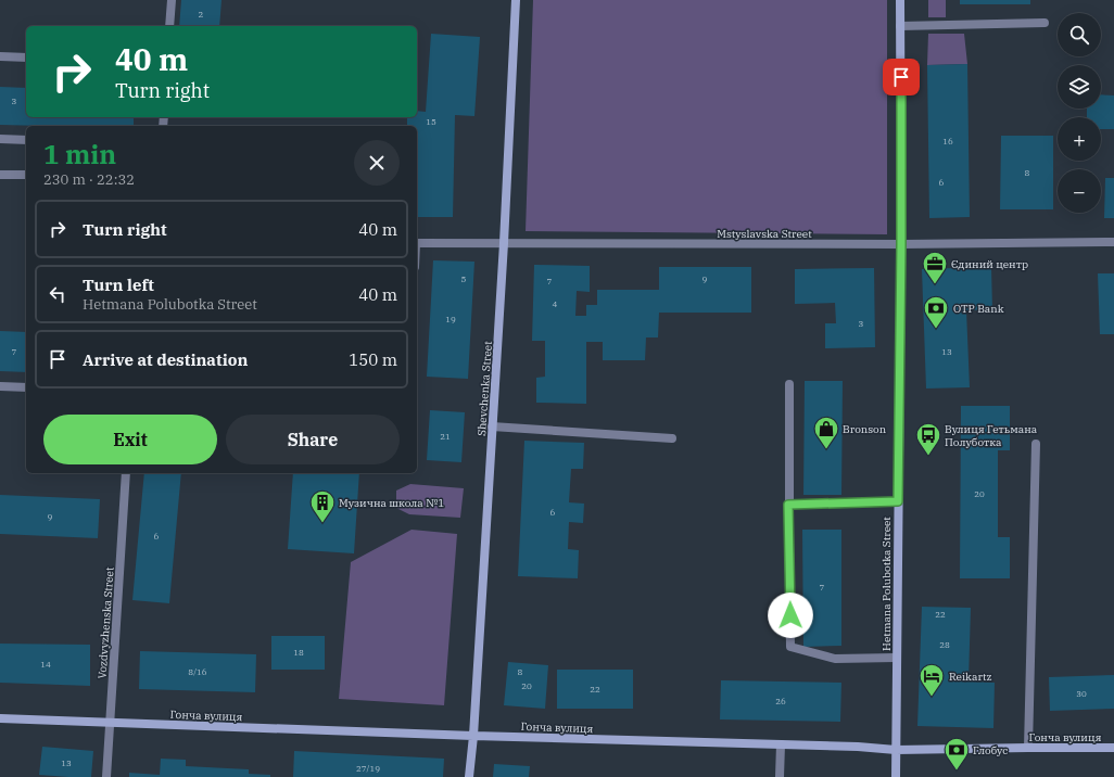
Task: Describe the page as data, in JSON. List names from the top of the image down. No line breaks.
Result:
{"streets":{"main road":["Shevchenka Street","Hetmana Polubotka Street","Гонча вулиця"],"street":["Mstyslavska Street","Vozdvyzhenska Street"]},"crossings":[["Mstyslavska Street","Shevchenka Street"],["Mstyslavska Street","Hetmana Polubotka Street"],["Shevchenka Street","Гонча вулиця"],["Hetmana Polubotka Street","Гонча вулиця"],["Vozdvyzhenska Street","Гонча вулиця"]],"places":{"office":["Єдиний центр"],"bank":["OTP Bank","Глобус"],"shop":["Bronson"],"bus stop":["Вулиця Гетьмана Полуботка"],"building":["Музична школа №1"],"hotel":["Reikartz"]},"house_numbers":["2","3","15","16","8","6","5","9","7","4","19","3","7","13","21","20","6","9","6","7","22","28","18","14","8/16","8","20","22","30","26","13","27/19"],"page":{"map_buttons":["+","−"],"turn":["40 m","Turn right"],"heading":["1 min","230 m · 22:32"],"list":[{"name":"Turn right","value":"40 m"},{"name":"Turn left","note":"Hetmana Polubotka Street","value":"40 m"},{"name":"Arrive at destination","value":"150 m"}],"buttons":["Exit","Share"]}}
